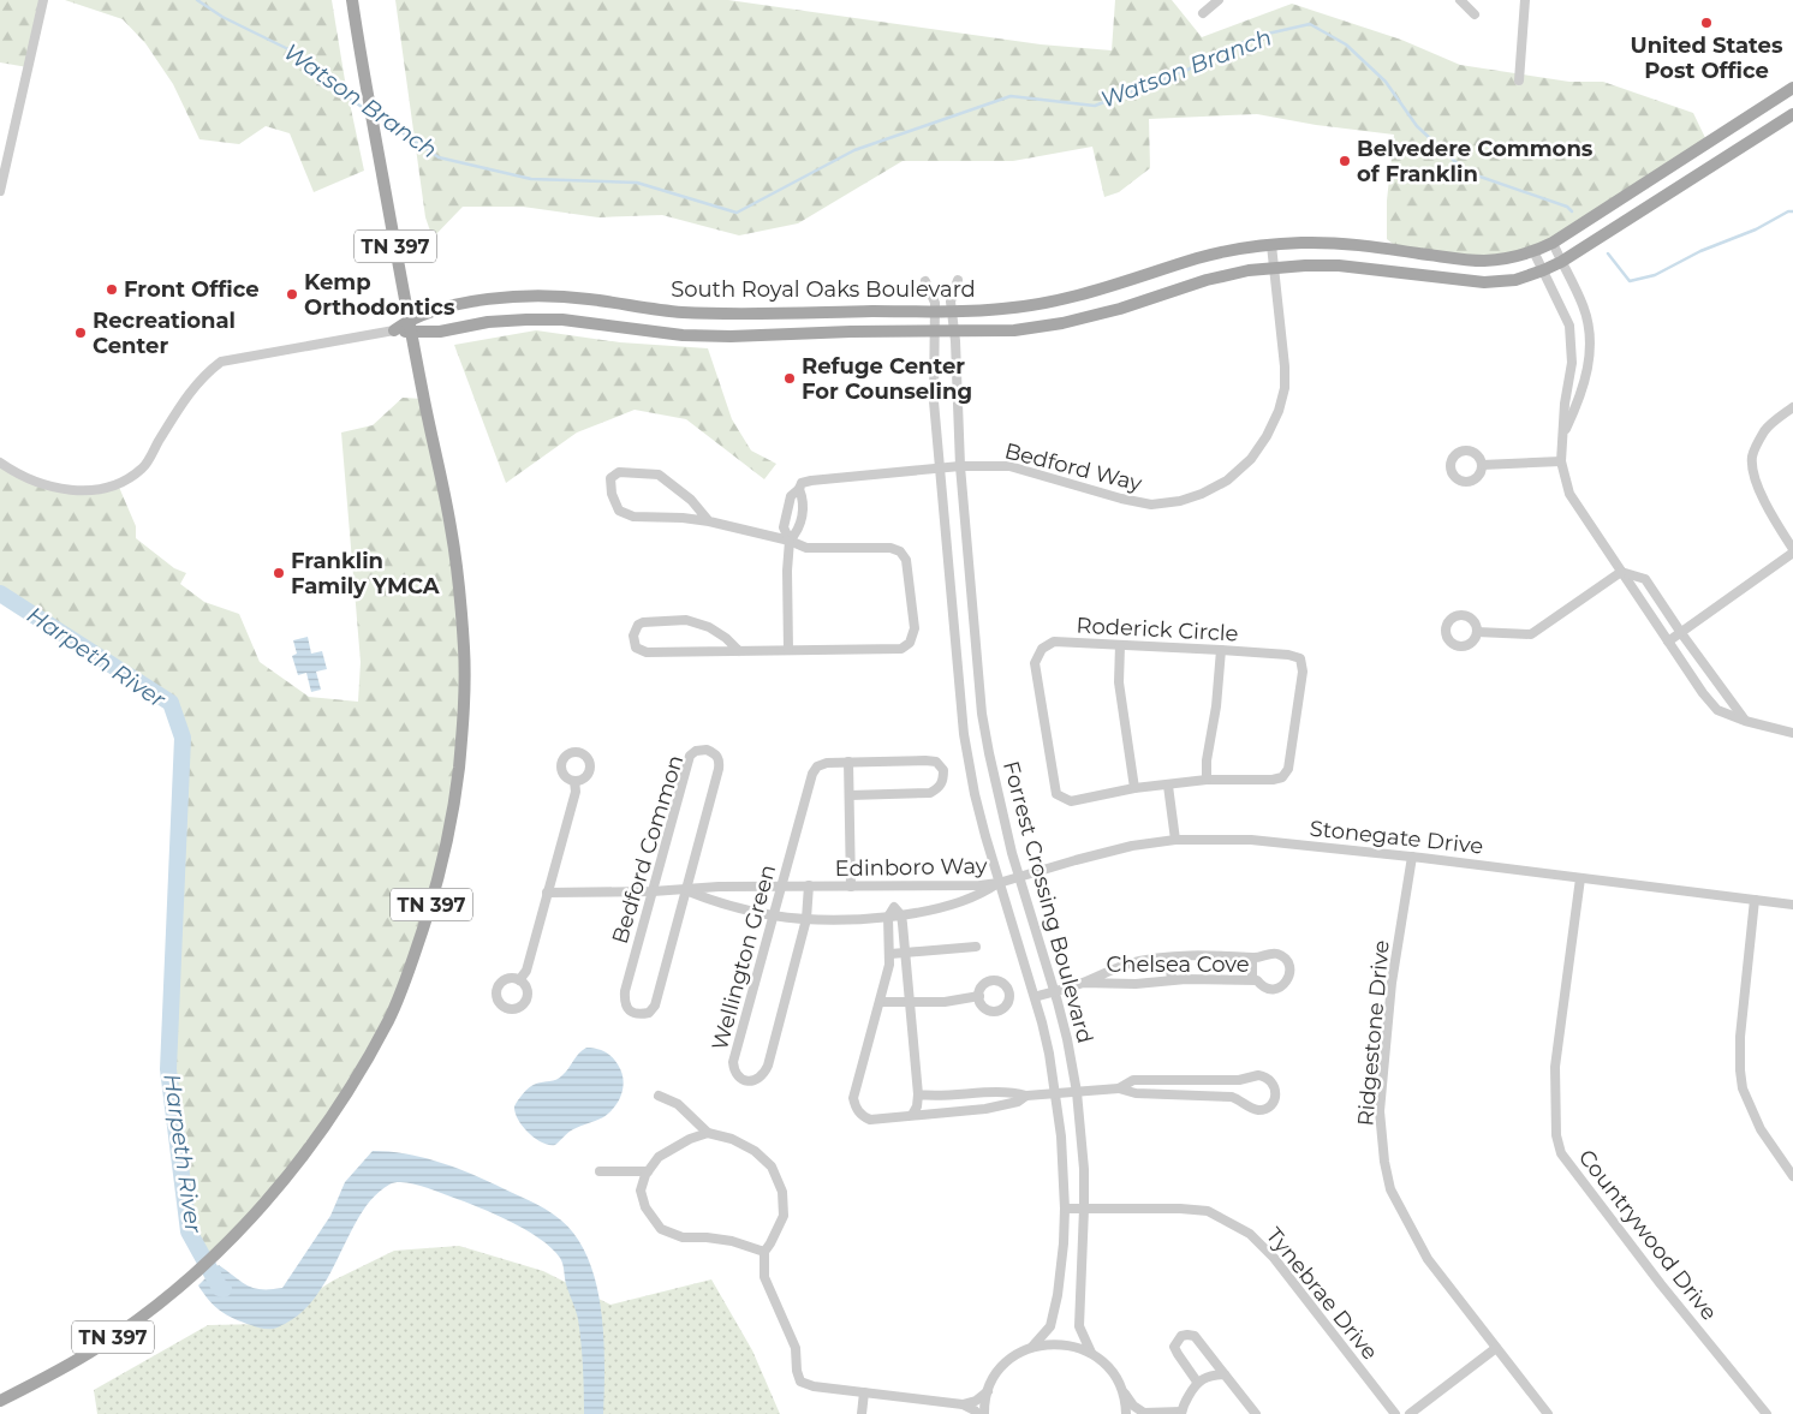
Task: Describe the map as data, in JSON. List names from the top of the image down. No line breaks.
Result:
{"streets":{"main road":["TN 397","South Royal Oaks Boulevard"],"street":["Bedford Way","Roderick Circle","Stonegate Drive","Bedford Common","Edinboro Way","Forrest Crossing Boulevard","Wellington Green","Chelsea Cove","Ridgestone Drive","Countrywood Drive","Tynebrae Drive"]},"crossings":[["TN 397","South Royal Oaks Boulevard"],["South Royal Oaks Boulevard","Bedford Way"],["South Royal Oaks Boulevard","Forrest Crossing Boulevard"],["Bedford Way","Forrest Crossing Boulevard"],["Stonegate Drive","Edinboro Way"],["Stonegate Drive","Forrest Crossing Boulevard"],["Stonegate Drive","Ridgestone Drive"],["Stonegate Drive","Countrywood Drive"],["Bedford Common","Edinboro Way"],["Edinboro Way","Forrest Crossing Boulevard"],["Edinboro Way","Wellington Green"],["Forrest Crossing Boulevard","Chelsea Cove"],["Forrest Crossing Boulevard","Tynebrae Drive"]],"water":["Watson Branch","Harpeth River"],"places":["United States Post Office","Belvedere Commons of Franklin","Front Office","Kemp Orthodontics","Recreational Center","Refuge Center For Counseling","Franklin Family YMCA"]}
